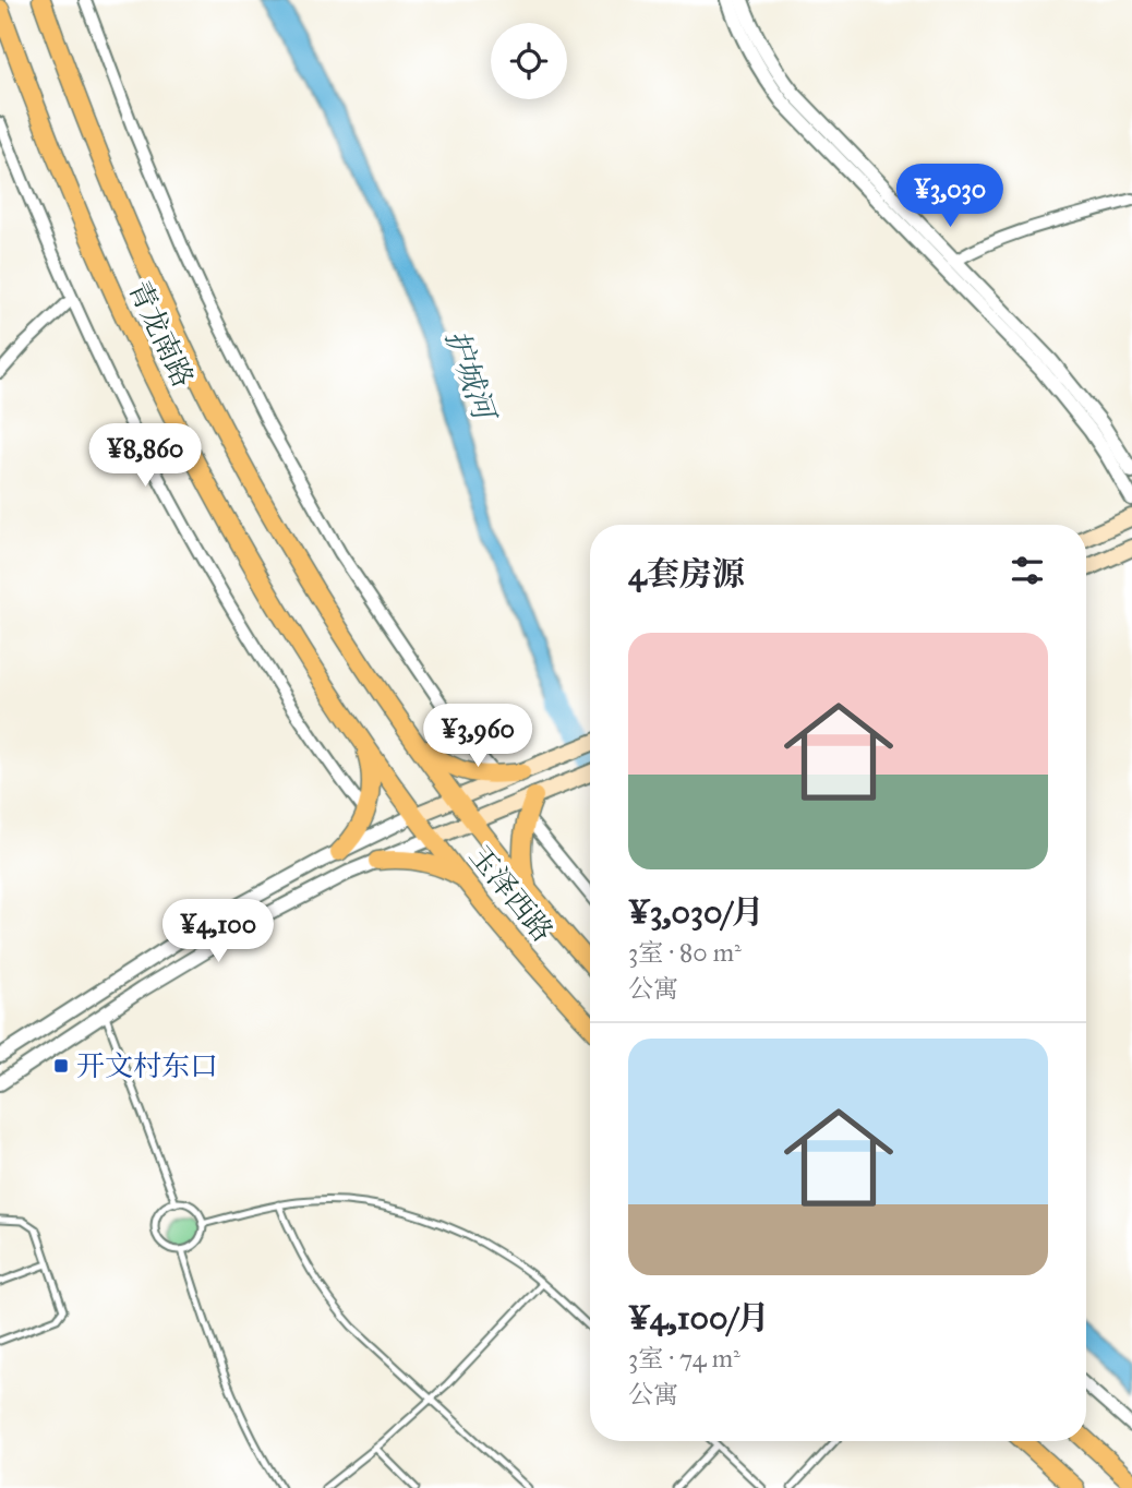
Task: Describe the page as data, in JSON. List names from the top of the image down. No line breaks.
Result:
{"streets":{"main road":["青龙南路","玉泽西路"]},"crossings":[["青龙南路","玉泽西路"]],"water":["护城河"],"places":{"transit":["开文村东口"]},"page":{"price":["¥3,030","¥8,860","¥3,960","¥4,100"],"heading":"4套房源","list":[{"name":"¥3,030/月","note":"3室 · 80 m² · 公寓"},{"name":"¥4,100/月","note":"3室 · 74 m² · 公寓"}]}}
